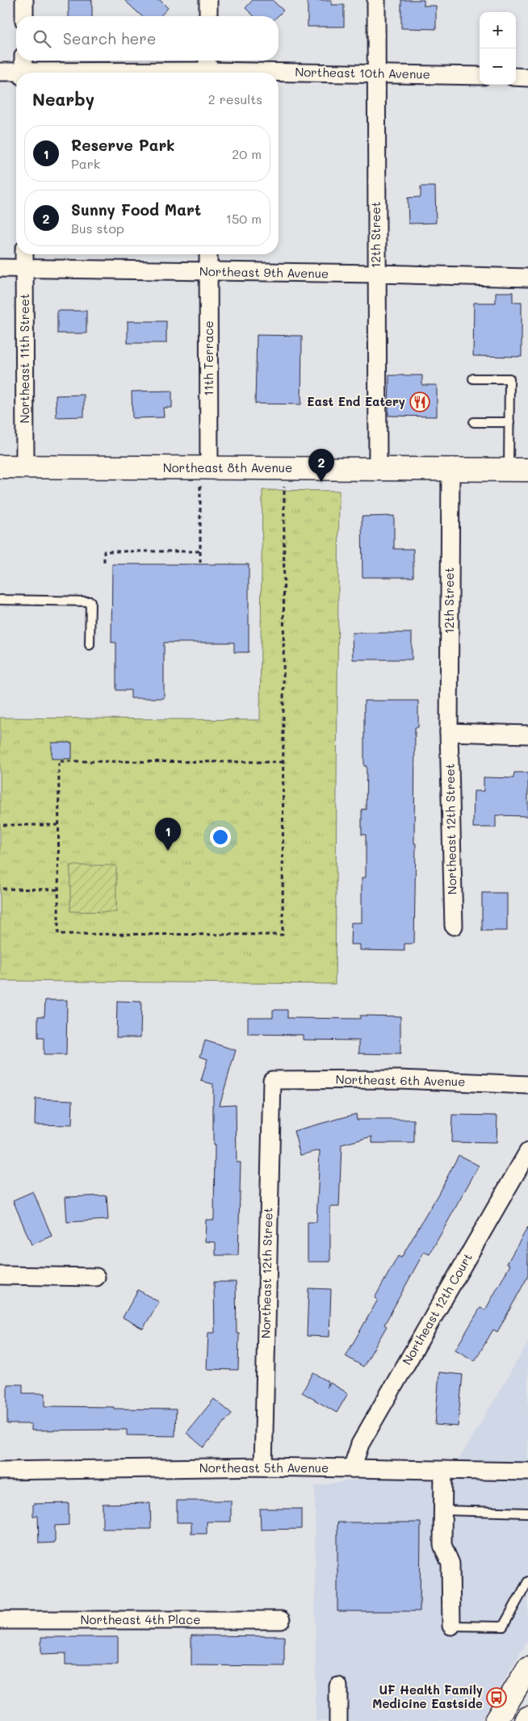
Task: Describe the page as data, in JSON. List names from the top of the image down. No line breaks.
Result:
{"streets":{"main road":["Northeast 8th Avenue"],"street":["Northeast 10th Avenue","12th Street","Northeast 9th Avenue","Northeast 11th Street","11th Terrace","Northeast 12th Street","Northeast 6th Avenue","Northeast 12th Court","Northeast 5th Avenue","Northeast 4th Place"]},"crossings":[["Northeast 10th Avenue","12th Street"],["12th Street","Northeast 9th Avenue"],["12th Street","Northeast 8th Avenue"],["12th Street","Northeast 12th Street"],["Northeast 9th Avenue","Northeast 11th Street"],["Northeast 9th Avenue","11th Terrace"],["Northeast 11th Street","Northeast 8th Avenue"],["11th Terrace","Northeast 8th Avenue"],["Northeast 12th Street","Northeast 6th Avenue"],["Northeast 12th Street","Northeast 5th Avenue"],["Northeast 12th Court","Northeast 5th Avenue"]],"places":{"restaurant":["East End Eatery"],"bus stop":["UF Health Family Medicine Eastside"]},"page":{"map_buttons":["+","−"],"search":"Search here","heading":["Nearby","2 results"],"list":[{"mark":"1","name":"Reserve Park","note":"Park","value":"20 m"},{"mark":"2","name":"Sunny Food Mart","note":"Bus stop","value":"150 m"}],"pins":["2","1"]}}
